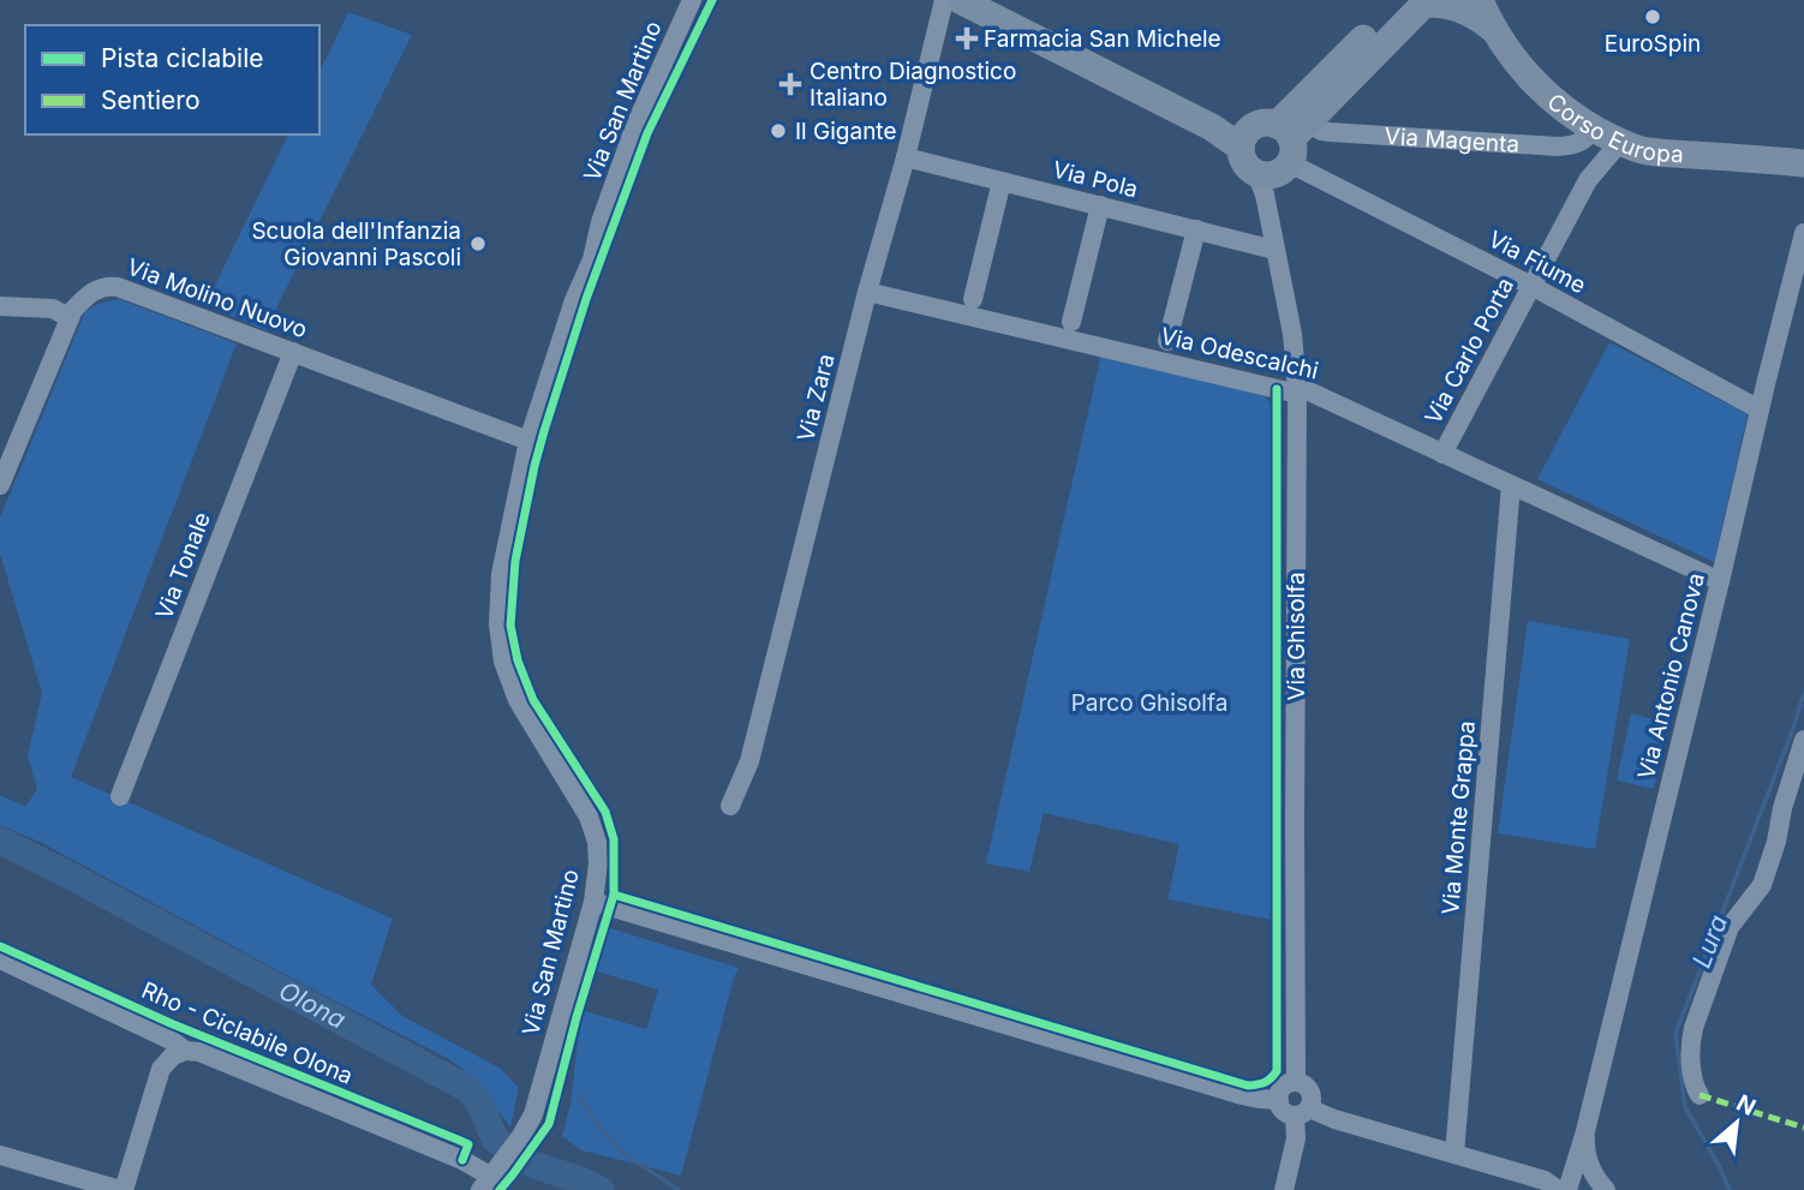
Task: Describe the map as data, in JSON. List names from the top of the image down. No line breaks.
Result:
{"streets":{"street":["Via San Martino","Corso Europa","Via Magenta","Via Pola","Via Fiume","Via Molino Nuovo","Via Carlo Porta","Via Odescalchi","Via Zara","Via Tonale","Via Ghisolfa","Via Antonio Canova","Via Monte Grappa"],"cycle path":["Rho - Ciclabile Olona"]},"crossings":[["Via San Martino","Via Molino Nuovo"],["Corso Europa","Via Magenta"],["Corso Europa","Via Carlo Porta"],["Via Magenta","Via Fiume"],["Via Magenta","Via Ghisolfa"],["Via Pola","Via Zara"],["Via Pola","Via Ghisolfa"],["Via Fiume","Via Carlo Porta"],["Via Fiume","Via Ghisolfa"],["Via Fiume","Via Antonio Canova"],["Via Molino Nuovo","Via Tonale"],["Via Carlo Porta","Via Odescalchi"],["Via Odescalchi","Via Zara"],["Via Odescalchi","Via Ghisolfa"],["Via Odescalchi","Via Antonio Canova"],["Via Odescalchi","Via Monte Grappa"]],"water":["Lura","Olona"],"parks":["Parco Ghisolfa"],"places":{"other":["EuroSpin","Il Gigante","Scuola dell'Infanzia Giovanni Pascoli"],"health":["Farmacia San Michele","Centro Diagnostico Italiano"]},"legend":["Pista ciclabile","Sentiero"],"north":"top right"}
